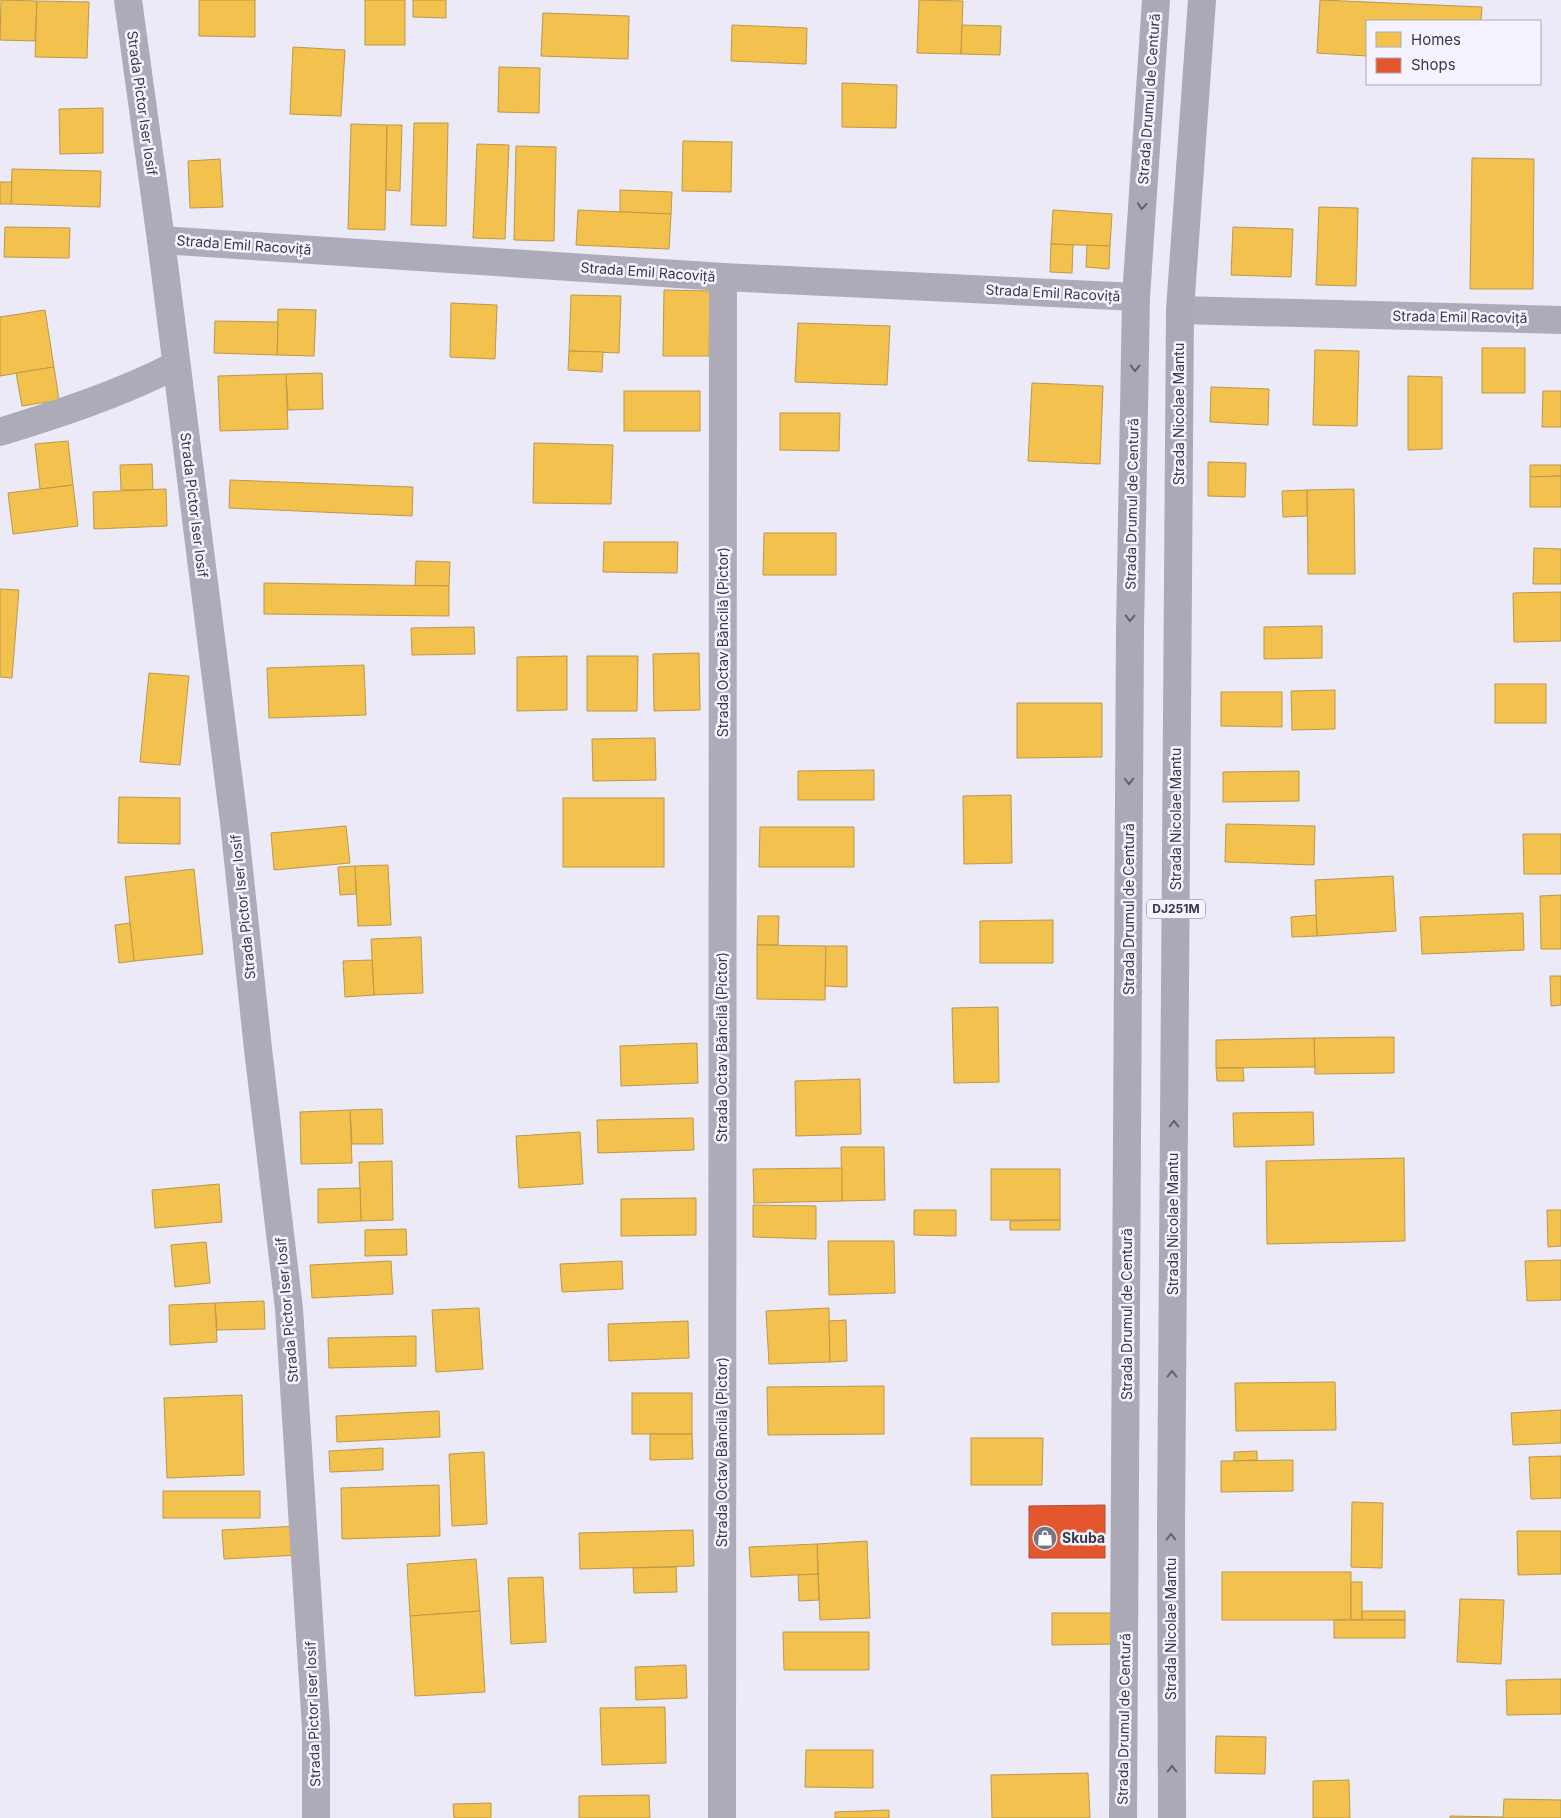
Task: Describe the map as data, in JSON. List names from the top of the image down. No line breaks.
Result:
{"streets":{"highway":["Strada Drumul de Centură","Strada Nicolae Mantu","DJ251M"],"street":["Strada Pictor Iser Iosif","Strada Emil Racoviță","Strada Octav Băncilă (Pictor)"]},"crossings":[["Strada Drumul de Centură","Strada Emil Racoviță"],["Strada Pictor Iser Iosif","Strada Emil Racoviță"],["Strada Emil Racoviță","Strada Nicolae Mantu"],["Strada Emil Racoviță","Strada Octav Băncilă (Pictor)"]],"one_way":["Strada Drumul de Centură","Strada Nicolae Mantu"],"places":{"shop":["Skuba"]},"legend":["Homes","Shops"]}
